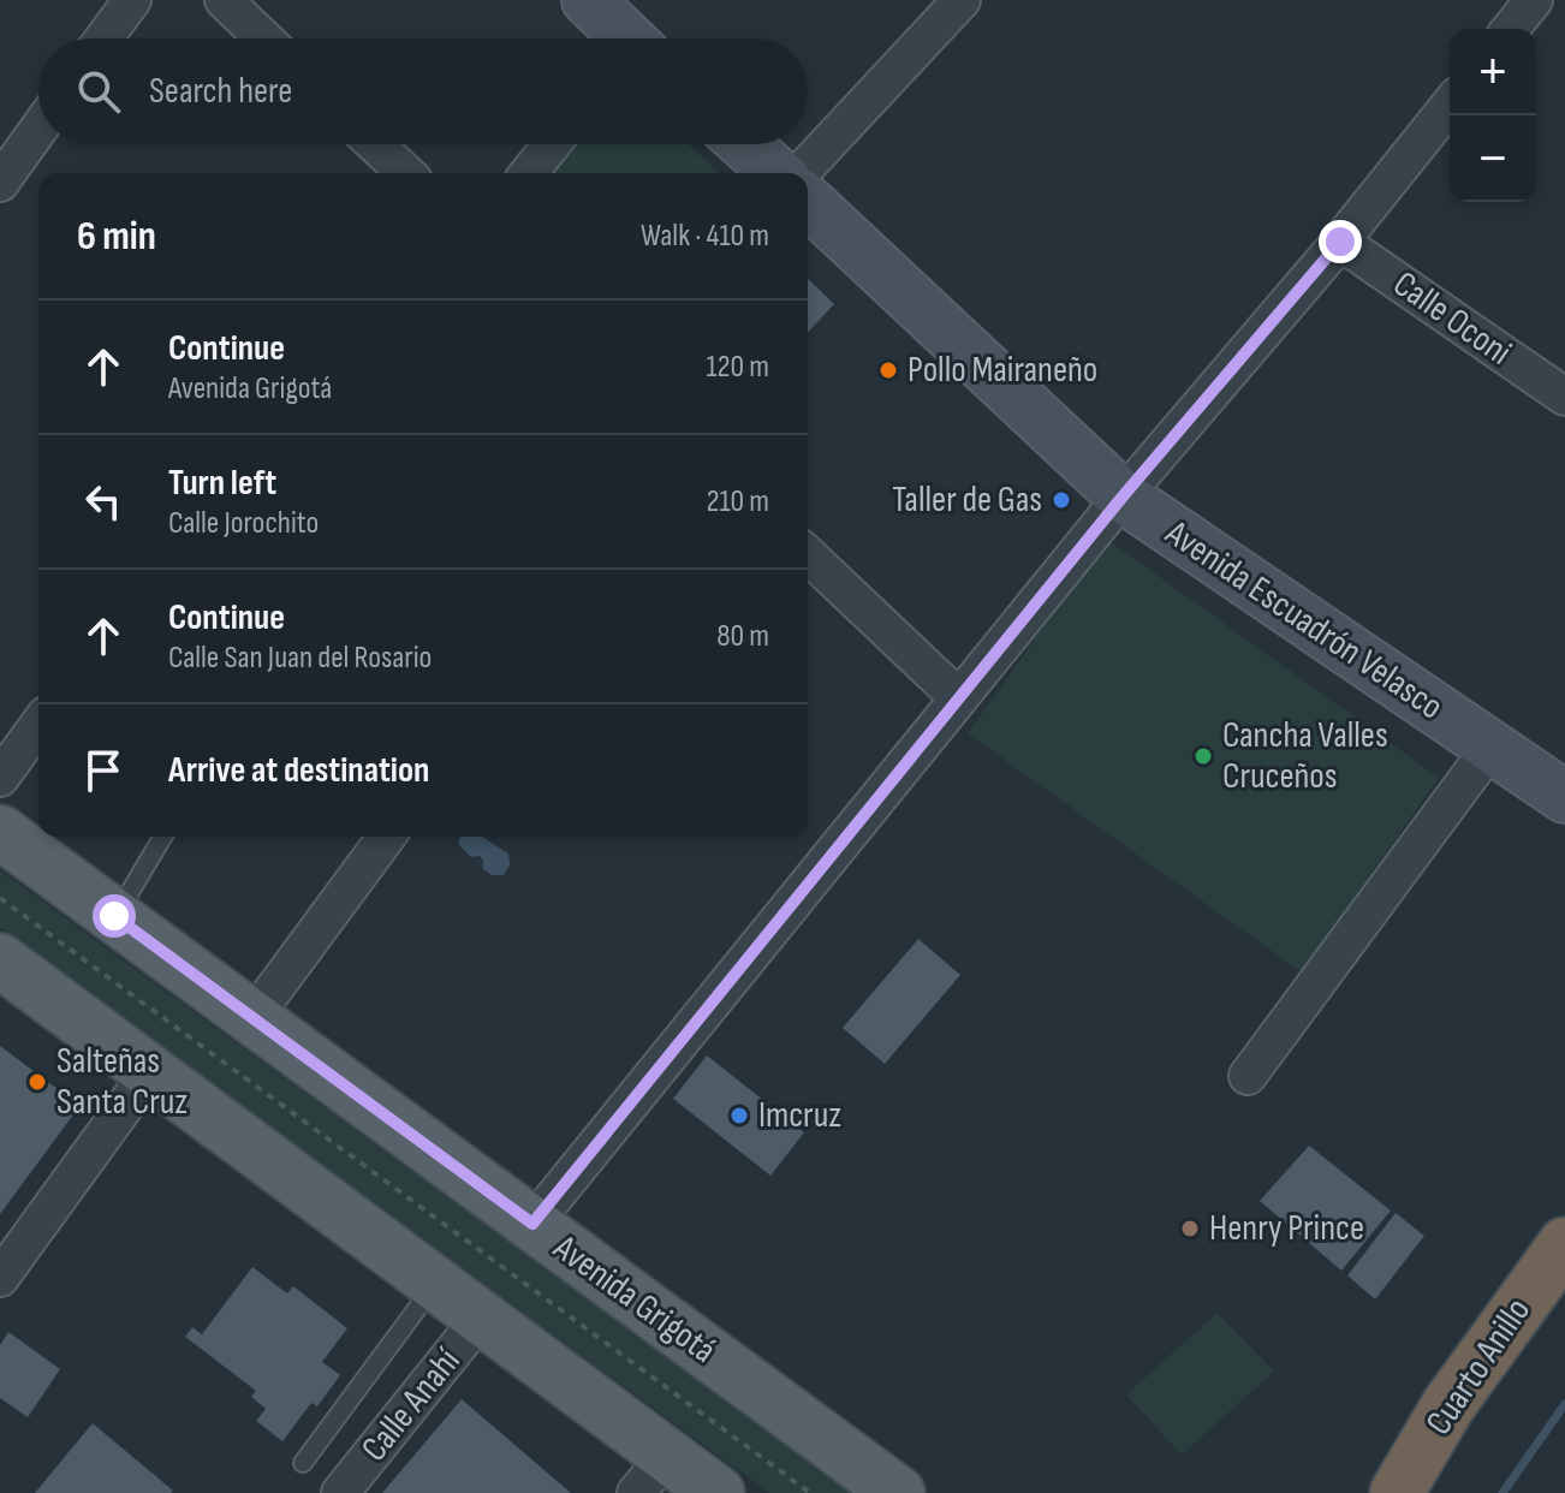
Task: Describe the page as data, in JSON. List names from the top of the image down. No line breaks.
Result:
{"streets":{"highway":["Cuarto Anillo"],"main road":["Avenida Grigotá"],"street":["Calle Oconi","Avenida Escuadrón Velasco","Calle Anahí"]},"places":["Pollo Mairaneño","Taller de Gas","Cancha Valles Cruceños","Salteñas Santa Cruz","Imcruz","Henry Prince"],"page":{"map_buttons":["+","−"],"search":"Search here","heading":["6 min","Walk · 410 m"],"list":[["Continue","Avenida Grigotá","120 m"],["Turn left","Calle Jorochito","210 m"],["Continue","Calle San Juan del Rosario","80 m"],"Arrive at destination"]}}
